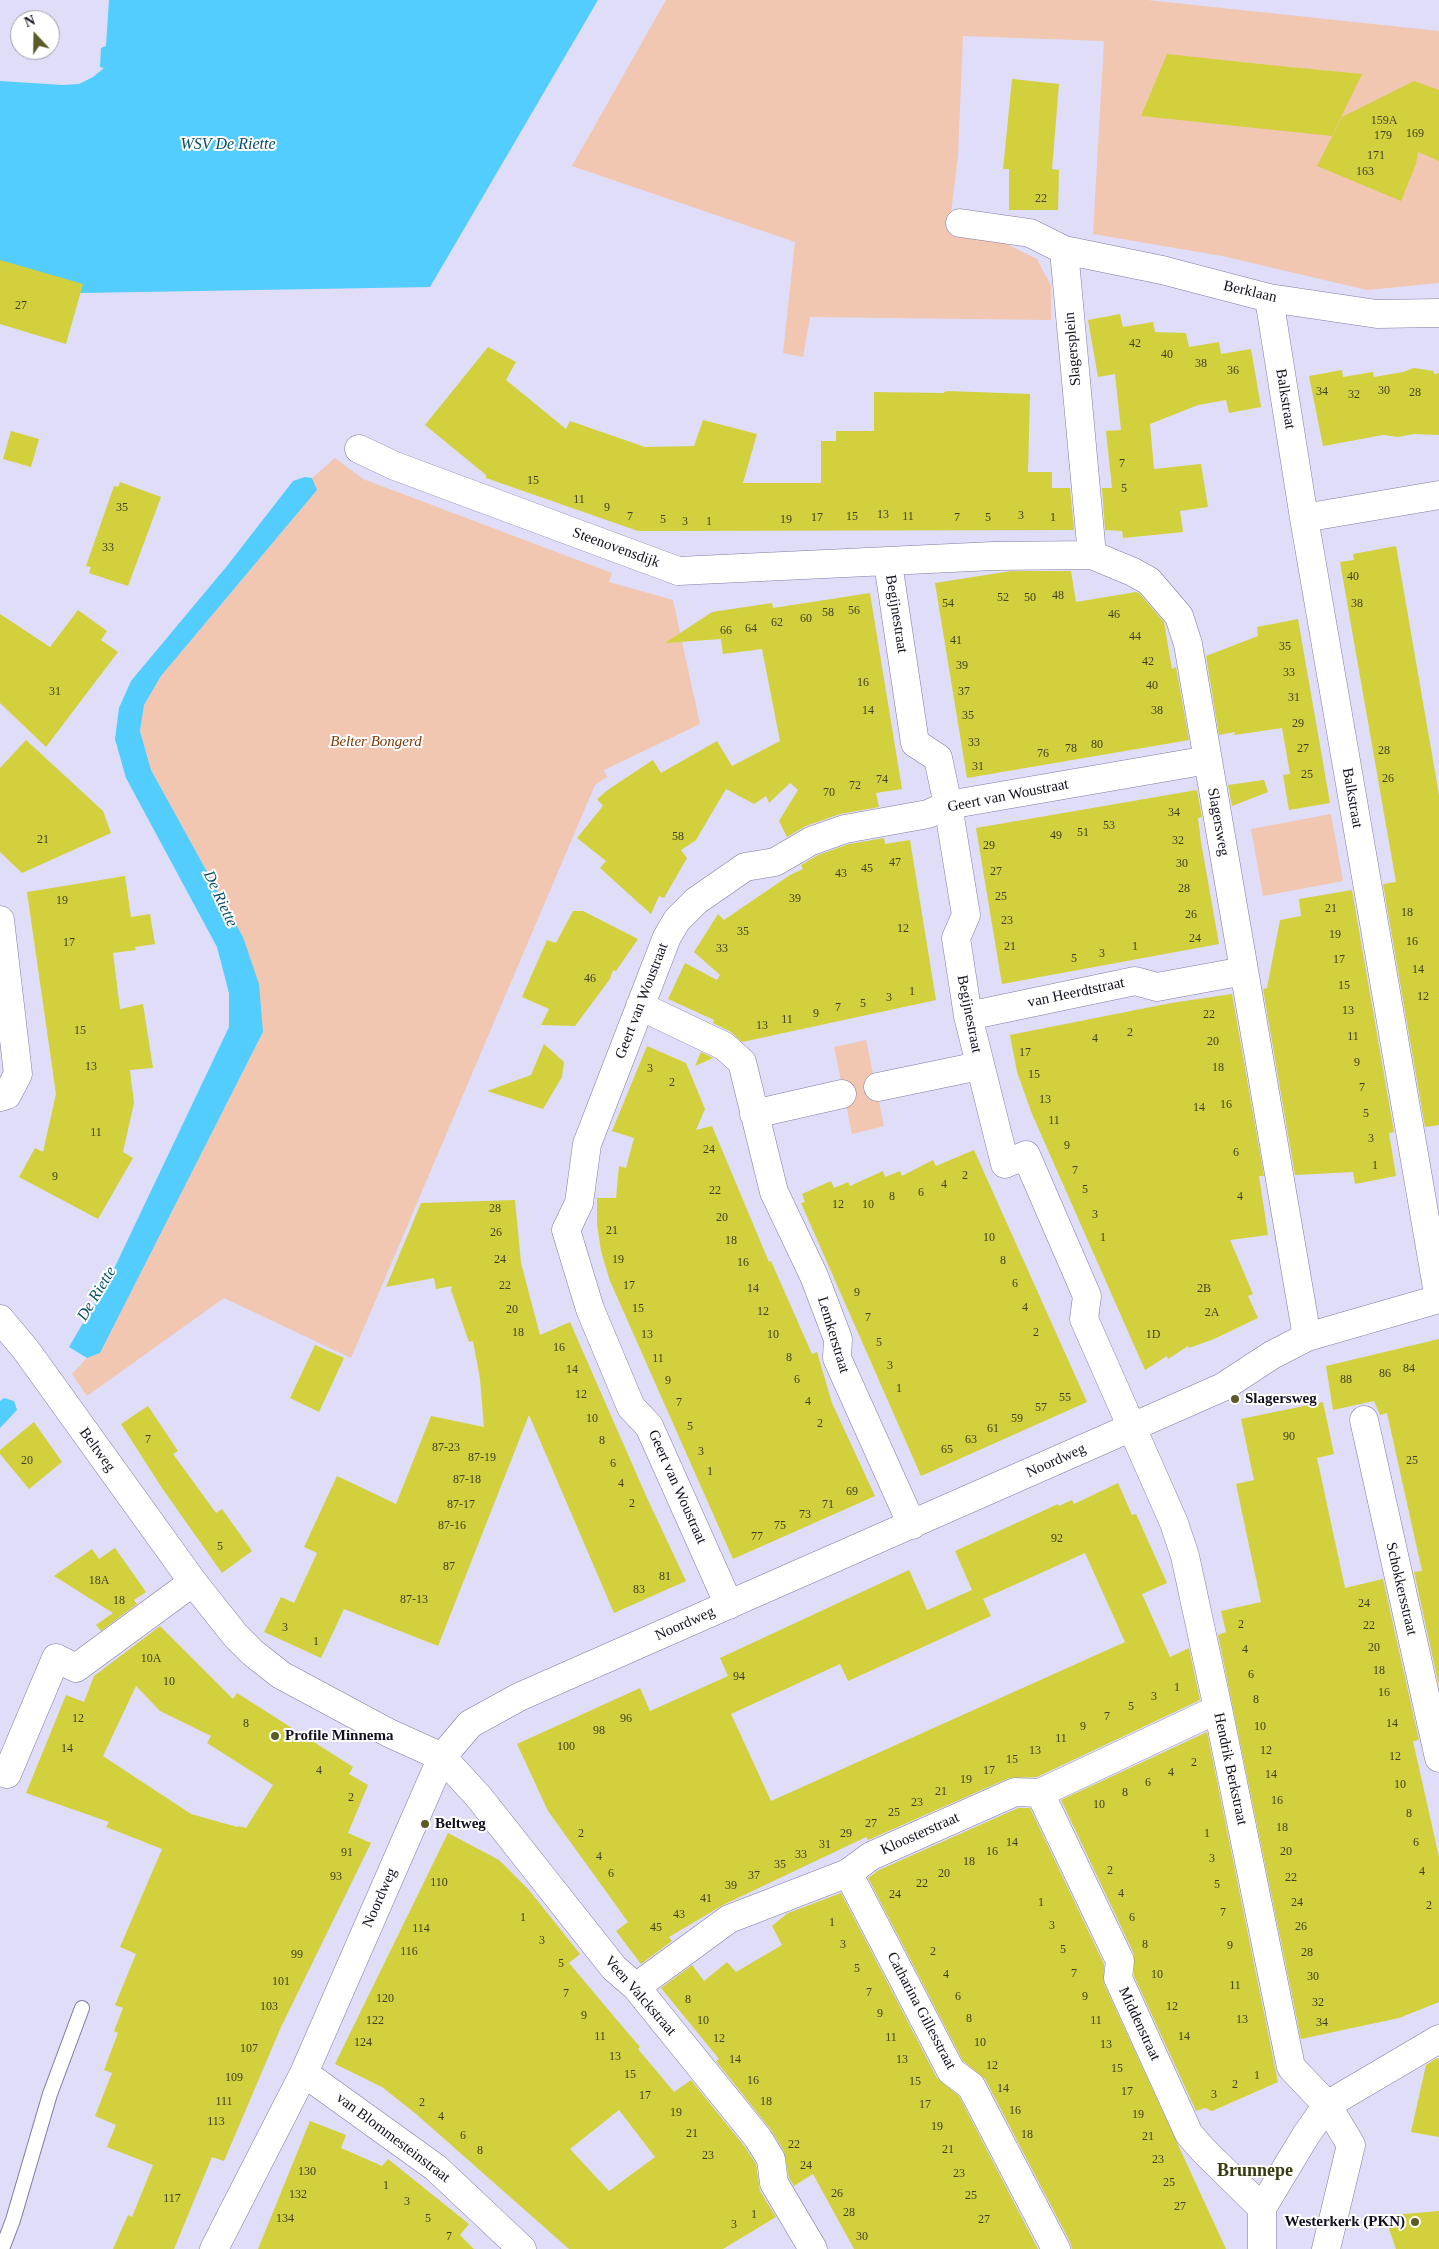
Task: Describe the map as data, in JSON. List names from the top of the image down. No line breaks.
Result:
{"streets":{"street":["Berklaan","Slagersplein","Balkstraat","Steenovensdijk","Begijnestraat","Geert van Woustraat","Slagersweg","van Heerdtstraat","Lemkerstraat","Beltweg","Noordweg","Schokkersstraat","Hendrik Berkstraat","Kloosterstraat","Veen Valckstraat","Catharina Gillesstraat","Middenstraat","van Blommesteinstraat"]},"crossings":[["Berklaan","Slagersplein"],["Berklaan","Balkstraat"],["Slagersplein","Slagersweg"],["Balkstraat","Noordweg"],["Steenovensdijk","Begijnestraat"],["Steenovensdijk","Slagersweg"],["Begijnestraat","Geert van Woustraat"],["Begijnestraat","Slagersweg"],["Begijnestraat","van Heerdtstraat"],["Begijnestraat","Noordweg"],["Begijnestraat","Hendrik Berkstraat"],["Geert van Woustraat","Slagersweg"],["Geert van Woustraat","Lemkerstraat"],["Geert van Woustraat","Noordweg"],["Slagersweg","van Heerdtstraat"],["Slagersweg","Noordweg"],["Lemkerstraat","Noordweg"],["Beltweg","Noordweg"],["Beltweg","Veen Valckstraat"],["Noordweg","Hendrik Berkstraat"],["Noordweg","Veen Valckstraat"],["Noordweg","van Blommesteinstraat"],["Hendrik Berkstraat","Kloosterstraat"],["Kloosterstraat","Veen Valckstraat"],["Kloosterstraat","Catharina Gillesstraat"],["Kloosterstraat","Middenstraat"]],"districts":["Brunnepe"],"water":["WSV De Riette","De Riette"],"parks":["Belter Bongerd"],"places":["Slagersweg","Profile Minnema","Beltweg","Westerkerk (PKN)"],"house_numbers":["159A","169","179","171","163","22","27","42","40","38","36","30","34","28","32","7","15","5","11","35","9","13","3","7","15","11","17","7","5","1","5","19","3","1","33","40","48","52","50","54","38","56","58","46","60","62","64","66","44","41","35","42","39","33","16","40","31","37","31","14","38","35","29","33","80","78","27","28","76","31","25","26","74","72","70","34","53","51","49","58","21","32","29","47","30","45","27","43","28","25","39","19","21","18","26","23","12","35","19","24","16","17","21","1","33","3","5","17","14","46","15","1","12","3","5","7","13","9","22","11","13","15","2","11","4","20","17","9","13","18","3","15","2","7","13","16","14","5","11","11","3","9","24","6","1","7","2","9","4","5","22","6","8","4","12","10","28","3","20","21","26","10","1","18","24","19","8","16","6","22","17","14","2B","9","4","15","20","12","2A","7","18","2","13","10","1D","5","16","8","11","3","84","14","86","6","88","9","1","12","55","4","7","57","10","59","2","5","61","90","7","63","8","87-23","65","3","87-19","20","25","6","1","87-18","4","69","2","87-17","71","73","87-16","75","77","92","5","87","81","18A","83","87-13","18","24","2","22","3","1","20","4","10A","18","6","94","10","1","16","3","8","5","7","12","96","8","14","9","10","98","11","100","14","13","12","12","15","2","4","17","4","14","19","6","10","21","8","2","16","23","10","25","8","27","18","2","29","1","14","6","31","16","20","91","33","4","3","18","35","2","4","6","20","37","93","22","110","22","5","39","4","24","41","1","24","2","7","43","1","6","1","3","26","45","114","3","3","8","9","5","116","2","28","99","5","5","7","4","10","30","101","11","7","7","6","9","120","8","32","103","12","9","9","8","13","122","10","11","34","11","14","11","12","124","10","13","107","13","14","13","12","15","15","1","109","16","15","2","14","17","3","17","111","18","2","17","16","19","19","4","113","19","21","18","6","21","22","21","8","23","23","24","130","23","25","1","26","132","25","117","3","27","28","1","134","5","27","3","7","30"],"north":"top"}
